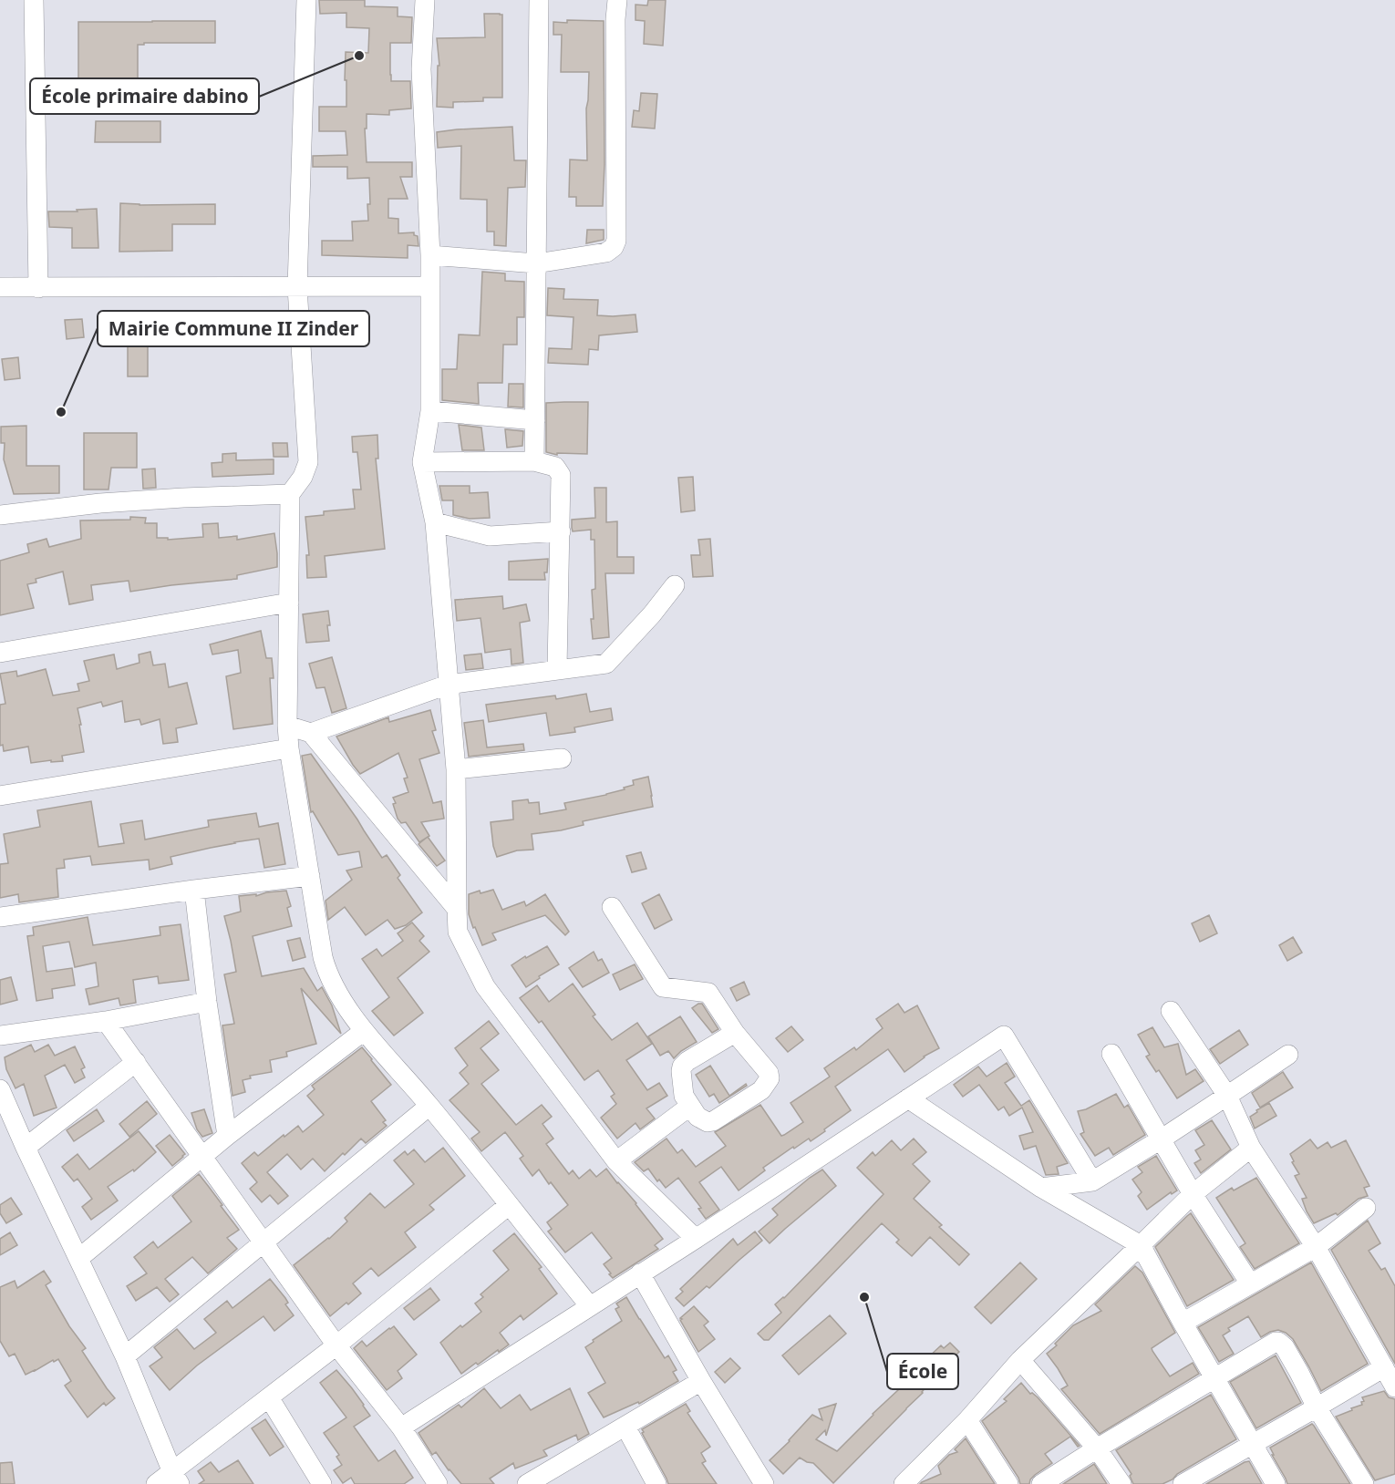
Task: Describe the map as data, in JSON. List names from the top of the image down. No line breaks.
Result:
{"places":["École primaire dabino","Mairie Commune II Zinder","École"]}
